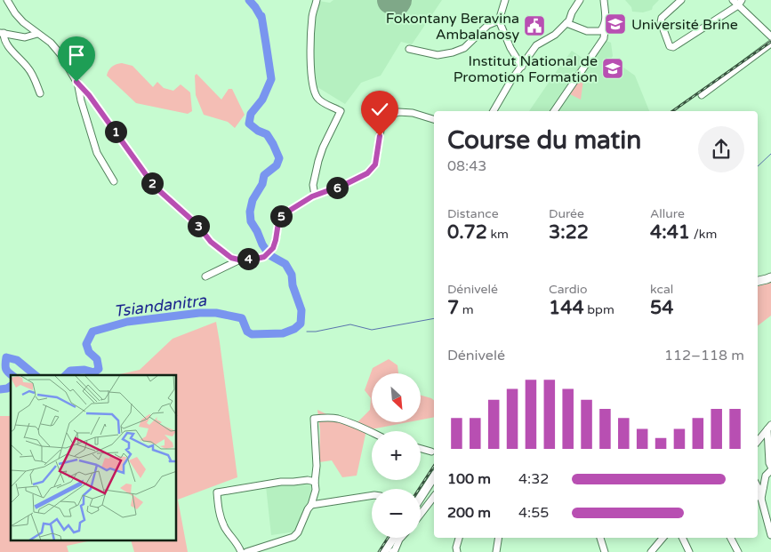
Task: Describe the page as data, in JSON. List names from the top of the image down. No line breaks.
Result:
{"water":["Tsiandanitra"],"places":{"school or university":["Université Brine","Institut National de Promotion Formation"],"public building":["Fokontany Beravina Ambalanosy"]},"north":"bottom right","page":{"heading":["Course du matin","08:43"],"pins":["1","2","6","5","3","4"],"stats":[["Distance","0.72 km"],["Durée","3:22"],["Allure","4:41 /km"],["Dénivelé","7 m"],["Cardio","144 bpm"],["kcal","54"]],"chart":["Dénivelé","112–118 m"],"map_buttons":["+","−"],"list":[{"name":"100 m","note":"4:32"},{"name":"200 m","note":"4:55"}]}}
